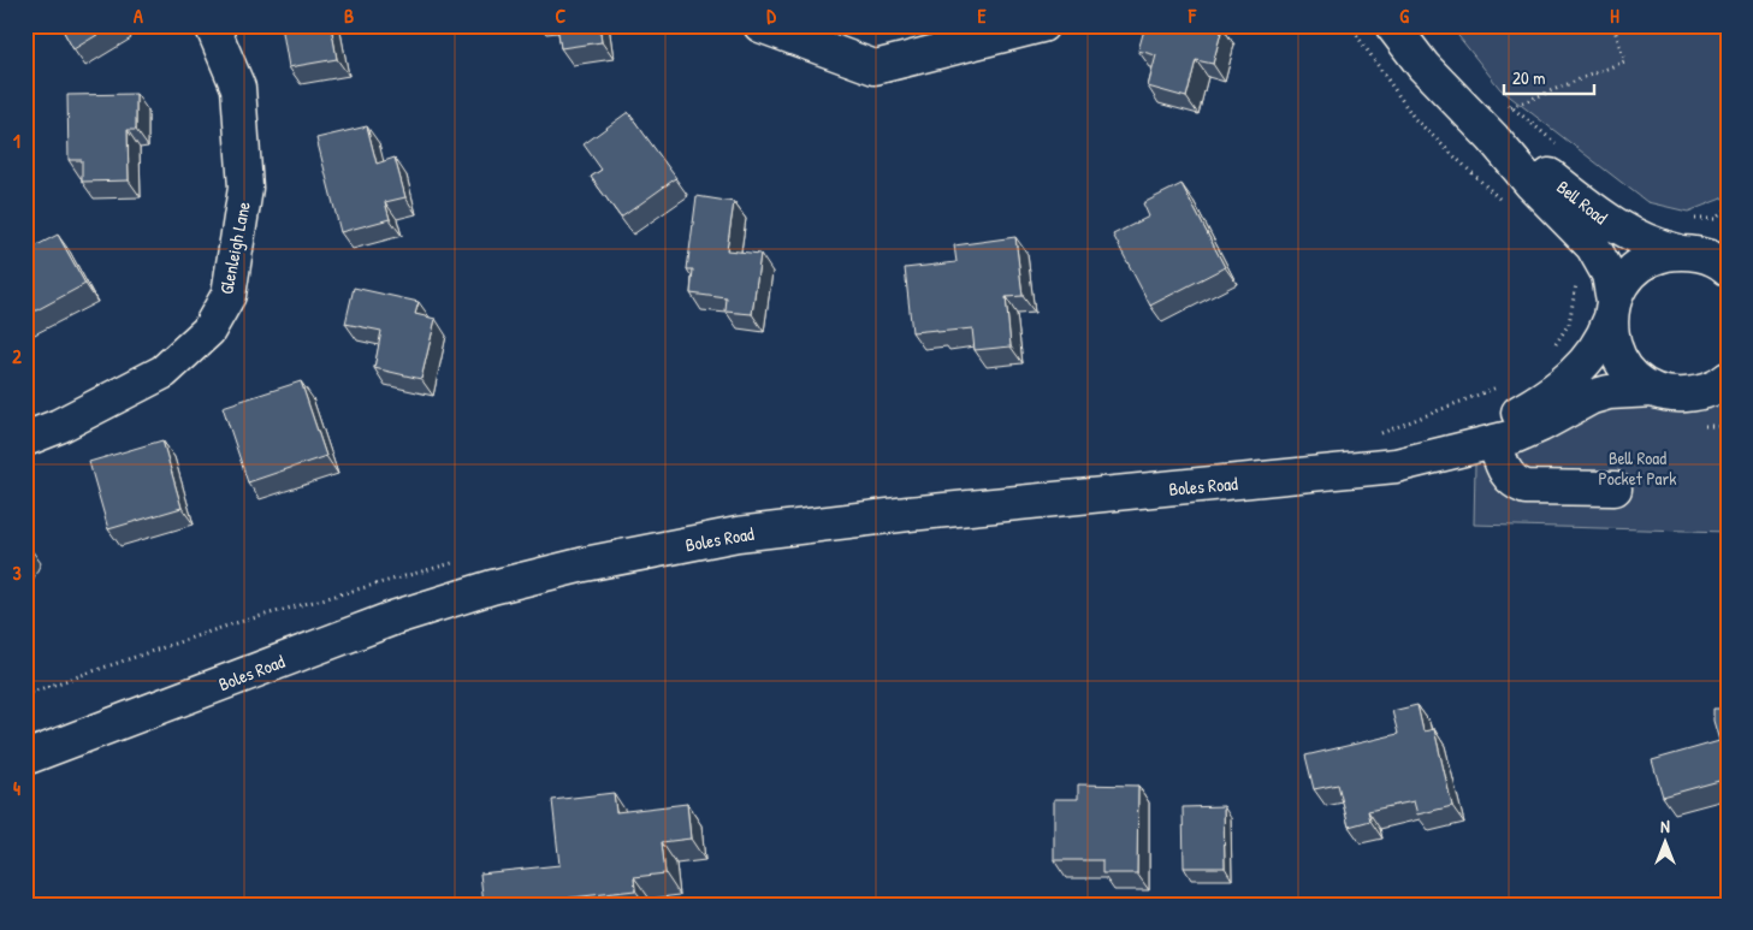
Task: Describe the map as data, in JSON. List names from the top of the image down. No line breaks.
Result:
{"streets":{"street":["Bell Road","Glenleigh Lane","Boles Road"]},"crossings":[["Bell Road","Boles Road"]],"parks":["Bell Road Pocket Park"],"scale_bar":"20 m","north":"top","grid":{"columns":["A","B","C","D","E","F","G","H"],"rows":["1","2","3","4"]}}
